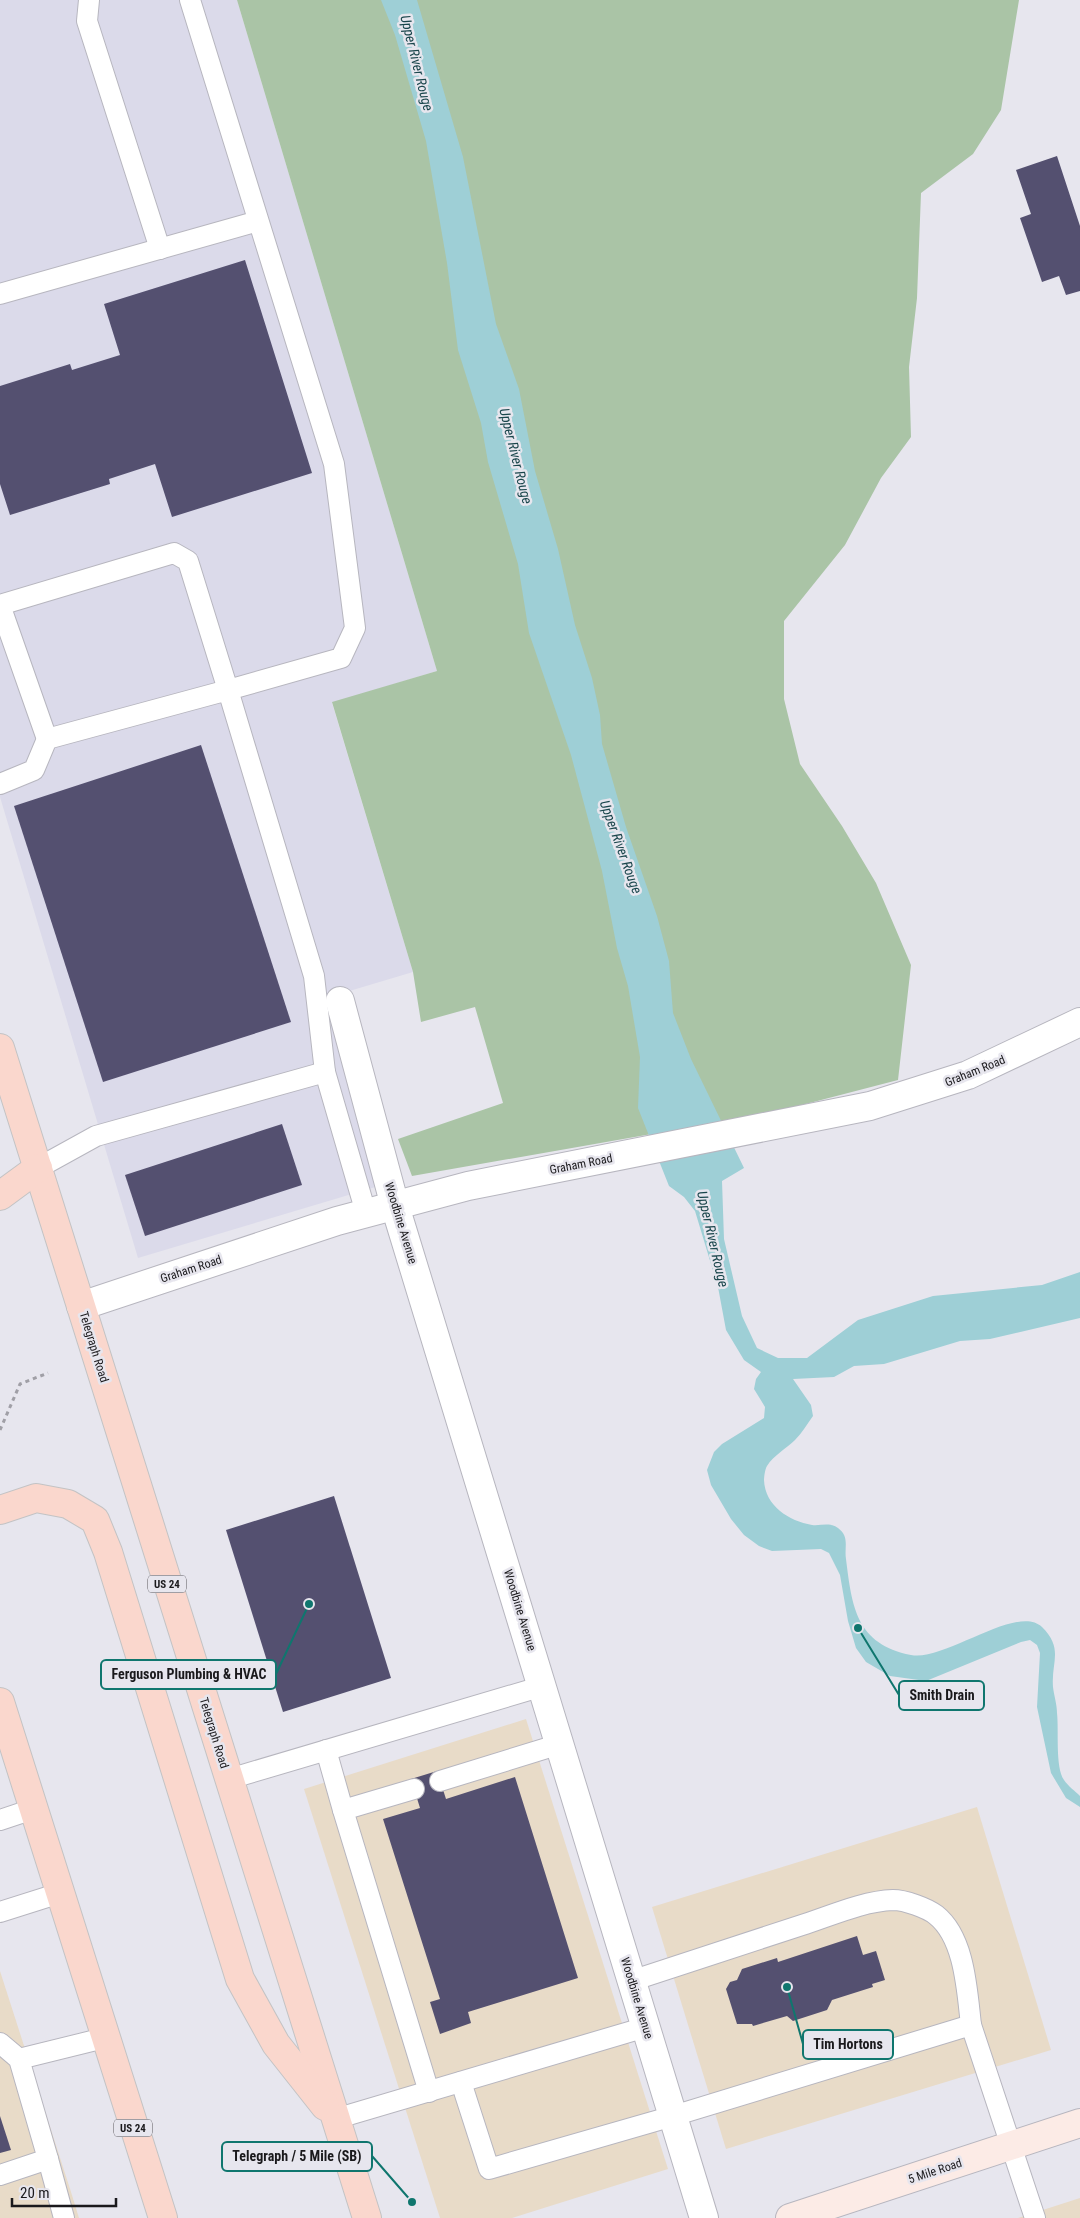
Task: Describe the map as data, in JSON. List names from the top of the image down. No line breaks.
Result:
{"streets":{"main road":["Telegraph Road","US 24","5 Mile Road"],"street":["Graham Road","Woodbine Avenue"]},"crossings":[["Graham Road","Woodbine Avenue"],["Graham Road","Telegraph Road"]],"water":["Upper River Rouge"],"places":["Ferguson Plumbing & HVAC","Smith Drain","Tim Hortons","Telegraph / 5 Mile (SB)"],"scale_bar":"20 m"}
